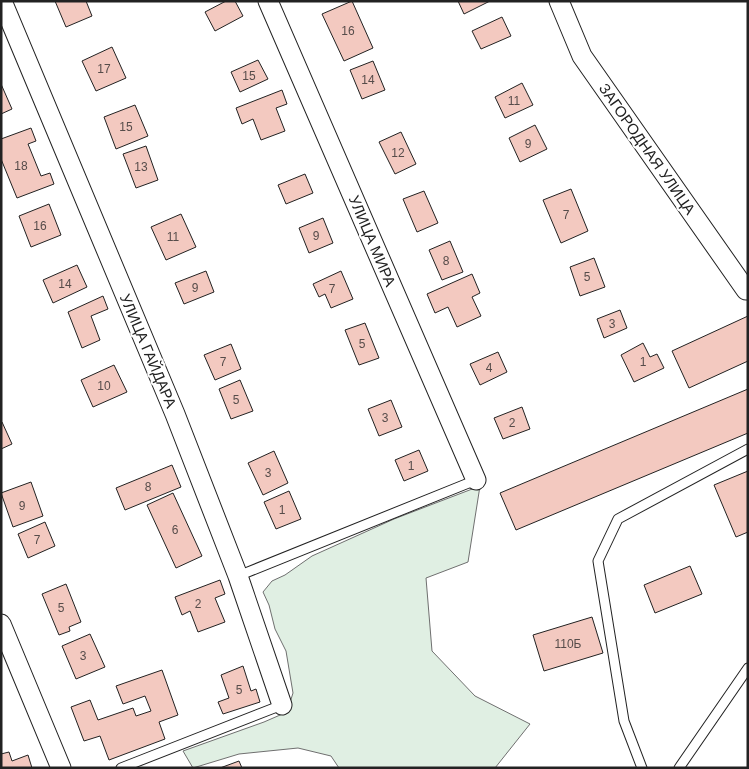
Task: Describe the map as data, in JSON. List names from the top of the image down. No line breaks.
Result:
{"streets":{"street":["ЗАГОРОДНАЯ УЛИЦА","УЛИЦА МИРА","УЛИЦА ГАЙДАРА"]},"house_numbers":["16","17","15","14","11","15","9","12","18","13","7","16","9","11","8","5","14","9","7","3","5","7","1","4","10","5","3","2","1","3","8","9","1","6","7","2","5","110Б","3","5"]}
